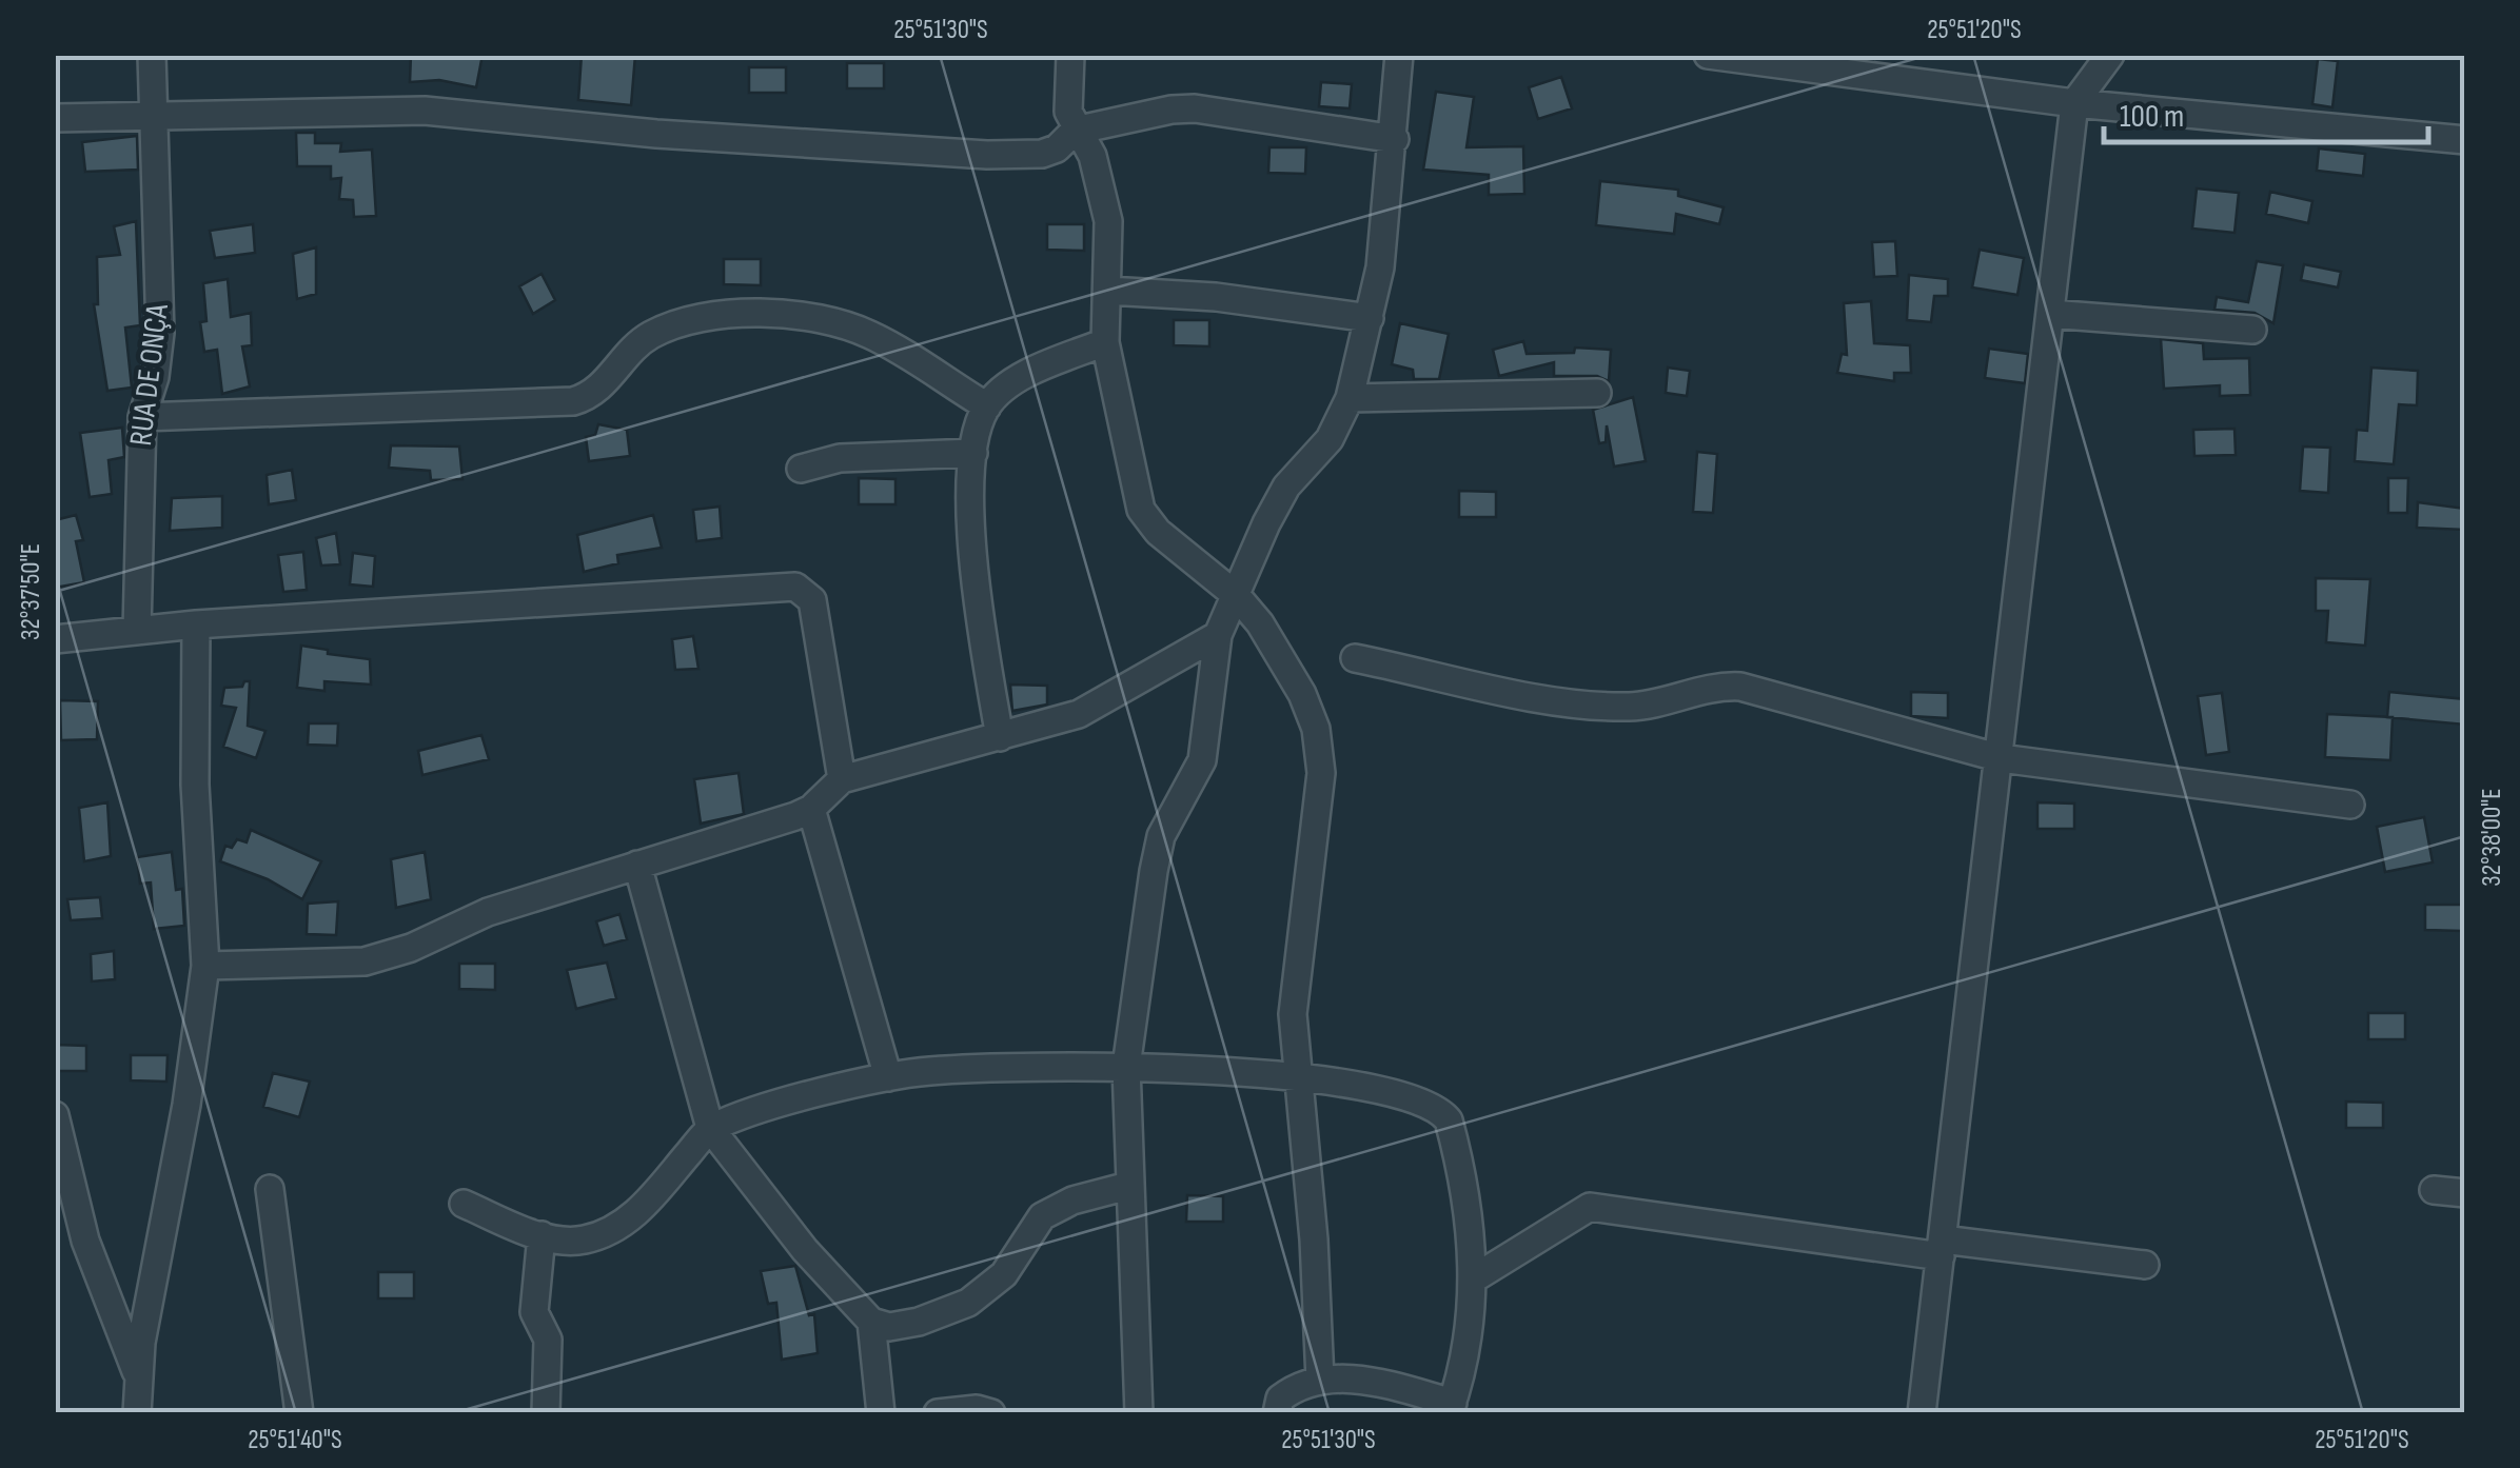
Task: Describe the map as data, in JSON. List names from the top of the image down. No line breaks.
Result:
{"streets":{"street":["RUA DE ONÇA"]},"scale_bar":"100 m","coordinates":["25°51'30\"S","25°51'20\"S","32°37'50\"E","32°38'00\"E","25°51'40\"S"]}
